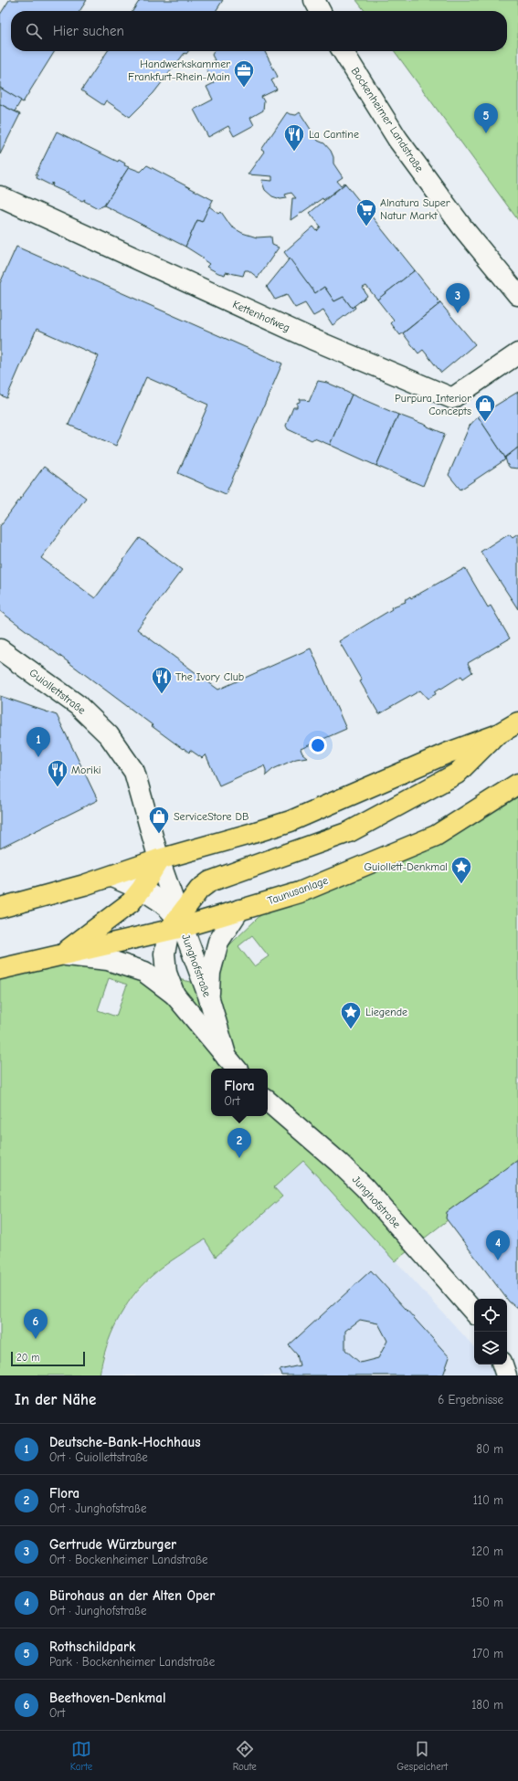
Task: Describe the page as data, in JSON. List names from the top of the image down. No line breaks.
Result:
{"streets":{"main road":["Bockenheimer Landstraße","Kettenhofweg","Guiollettstraße","Taunusanlage","Junghofstraße"]},"crossings":[["Guiollettstraße","Taunusanlage"],["Guiollettstraße","Junghofstraße"],["Taunusanlage","Junghofstraße"]],"places":{"office":["Handwerkskammer Frankfurt-Rhein-Main"],"restaurant":["La Cantine","The Ivory Club","Moriki"],"supermarket":["Alnatura Super Natur Markt"],"shop":["Purpura Interior Concepts","ServiceStore DB"],"place":["Guiollett-Denkmal","Liegende"]},"scale_bar":"20 m","page":{"search":"Hier suchen","pins":["5","3","1","2","4","6"],"popup":["Flora","Ort"],"scale":"20 m","heading":["In der Nähe","6 Ergebnisse"],"list":[{"mark":"1","name":"Deutsche-Bank-Hochhaus","note":"Ort · Guiollettstraße","value":"80 m"},{"mark":"2","name":"Flora","note":"Ort · Junghofstraße","value":"110 m"},{"mark":"3","name":"Gertrude Würzburger","note":"Ort · Bockenheimer Landstraße","value":"120 m"},{"mark":"4","name":"Bürohaus an der Alten Oper","note":"Ort · Junghofstraße","value":"150 m"},{"mark":"5","name":"Rothschildpark","note":"Park · Bockenheimer Landstraße","value":"170 m"},{"mark":"6","name":"Beethoven-Denkmal","note":"Ort","value":"180 m"}],"nav":["Karte","Route","Gespeichert"]}}
